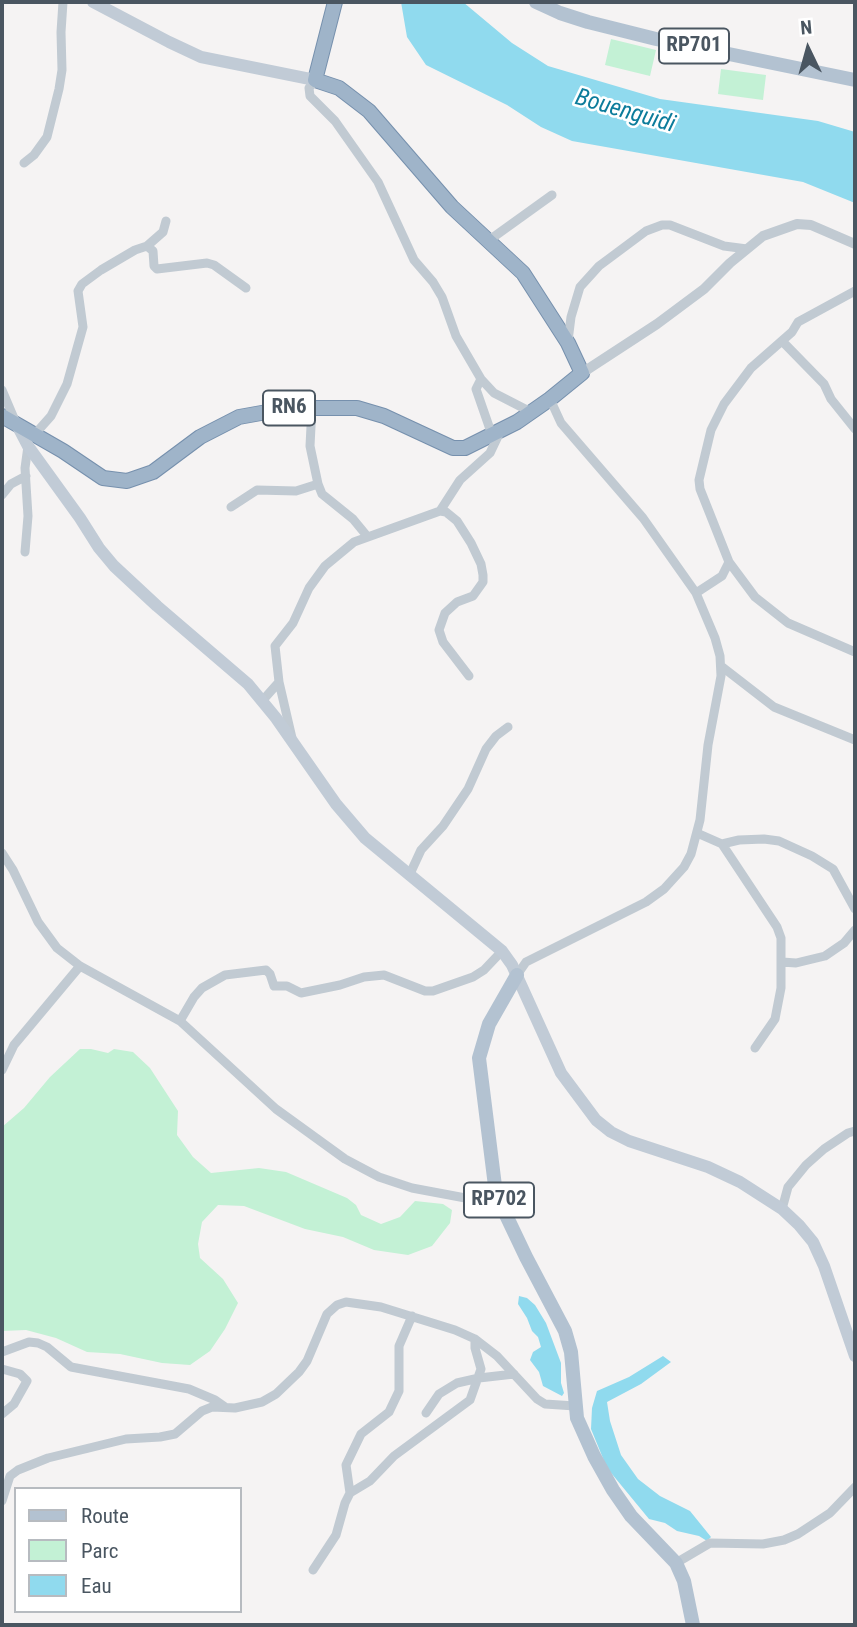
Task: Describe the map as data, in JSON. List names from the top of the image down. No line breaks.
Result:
{"streets":{"highway":["RN6"],"main road":["RP701","RP702"]},"water":["Bouenguidi"],"legend":["Route","Parc","Eau"],"north":"top"}
